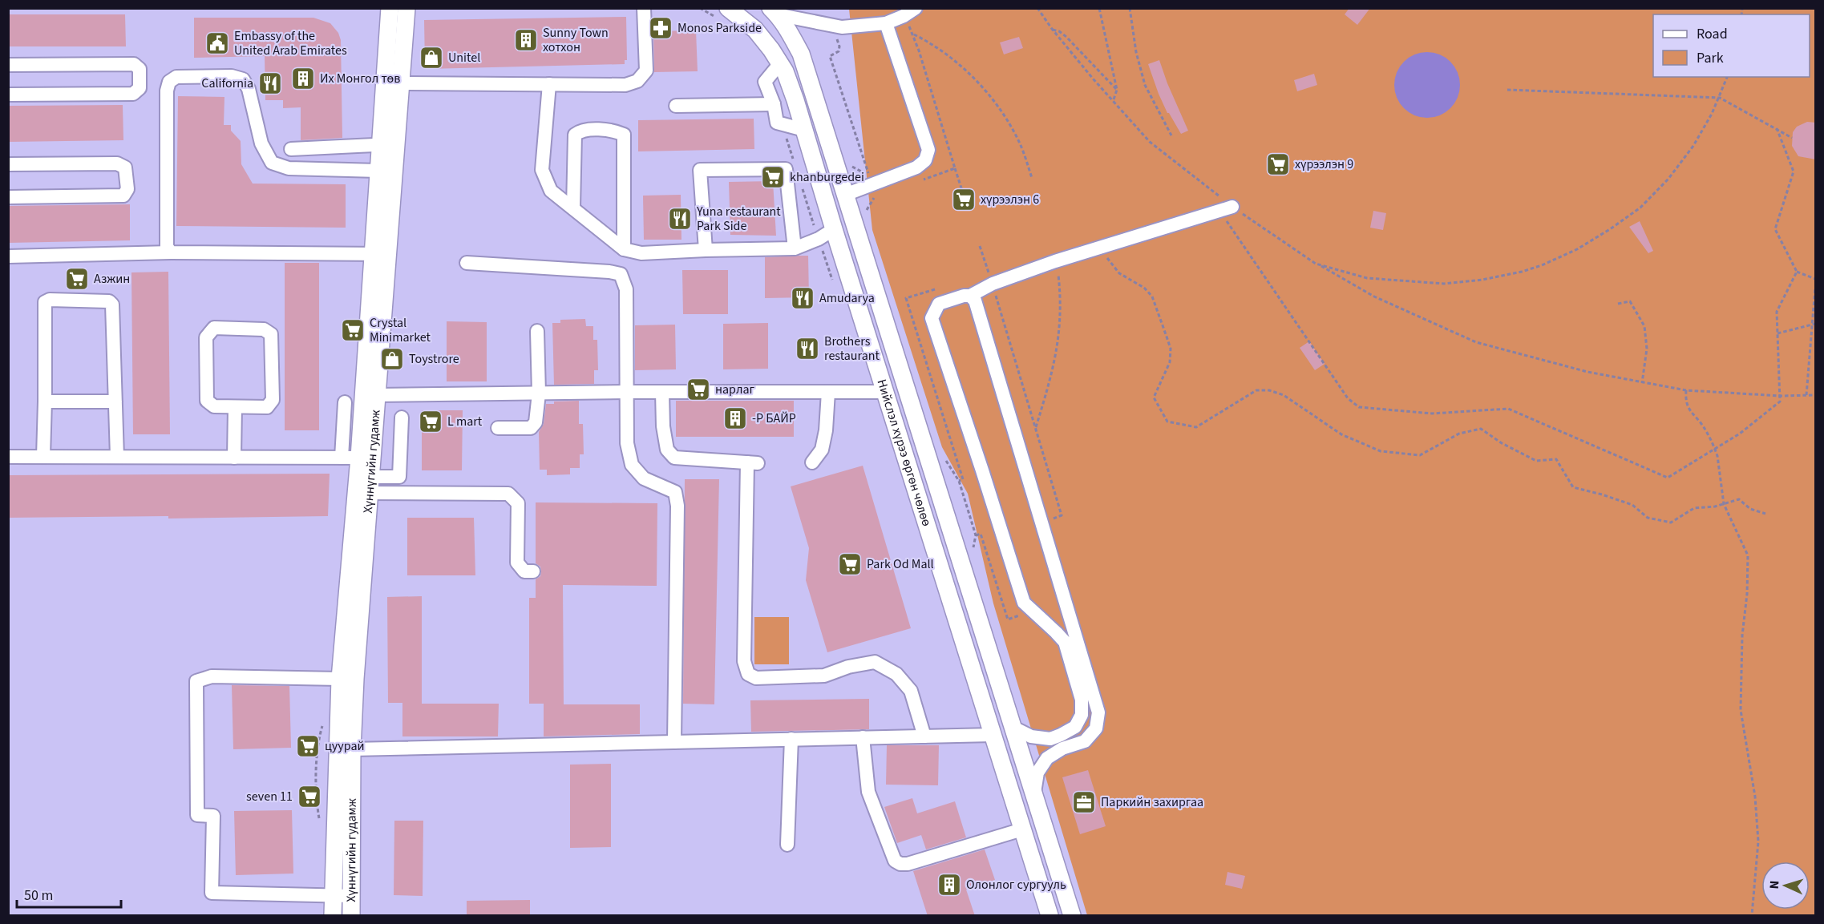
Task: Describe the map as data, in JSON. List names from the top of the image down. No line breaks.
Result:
{"streets":{"main road":["Нийслэл хүрээ өргөн чөлөө","Хүннүгийн гудамж"]},"places":{"pharmacy":["Monos Parkside"],"building":["Sunny Town хотхон","Их Монгол төв","-Р БАЙР","Олонлог сургууль"],"public building":["Embassy of the United Arab Emirates"],"shop":["Unitel","Toystrore"],"restaurant":["California","Yuna restaurant Park Side","Amudarya","Brothers restaurant"],"supermarket":["хүрээлэн 9","khanburgedei","хүрээлэн 6","Азжин","Crystal Minimarket","нарлаг","L mart","Park Od Mall","цуурай","seven 11"],"office":["Паркийн захиргаа"]},"legend":["Road","Park"],"scale_bar":"50 m","north":"left"}
